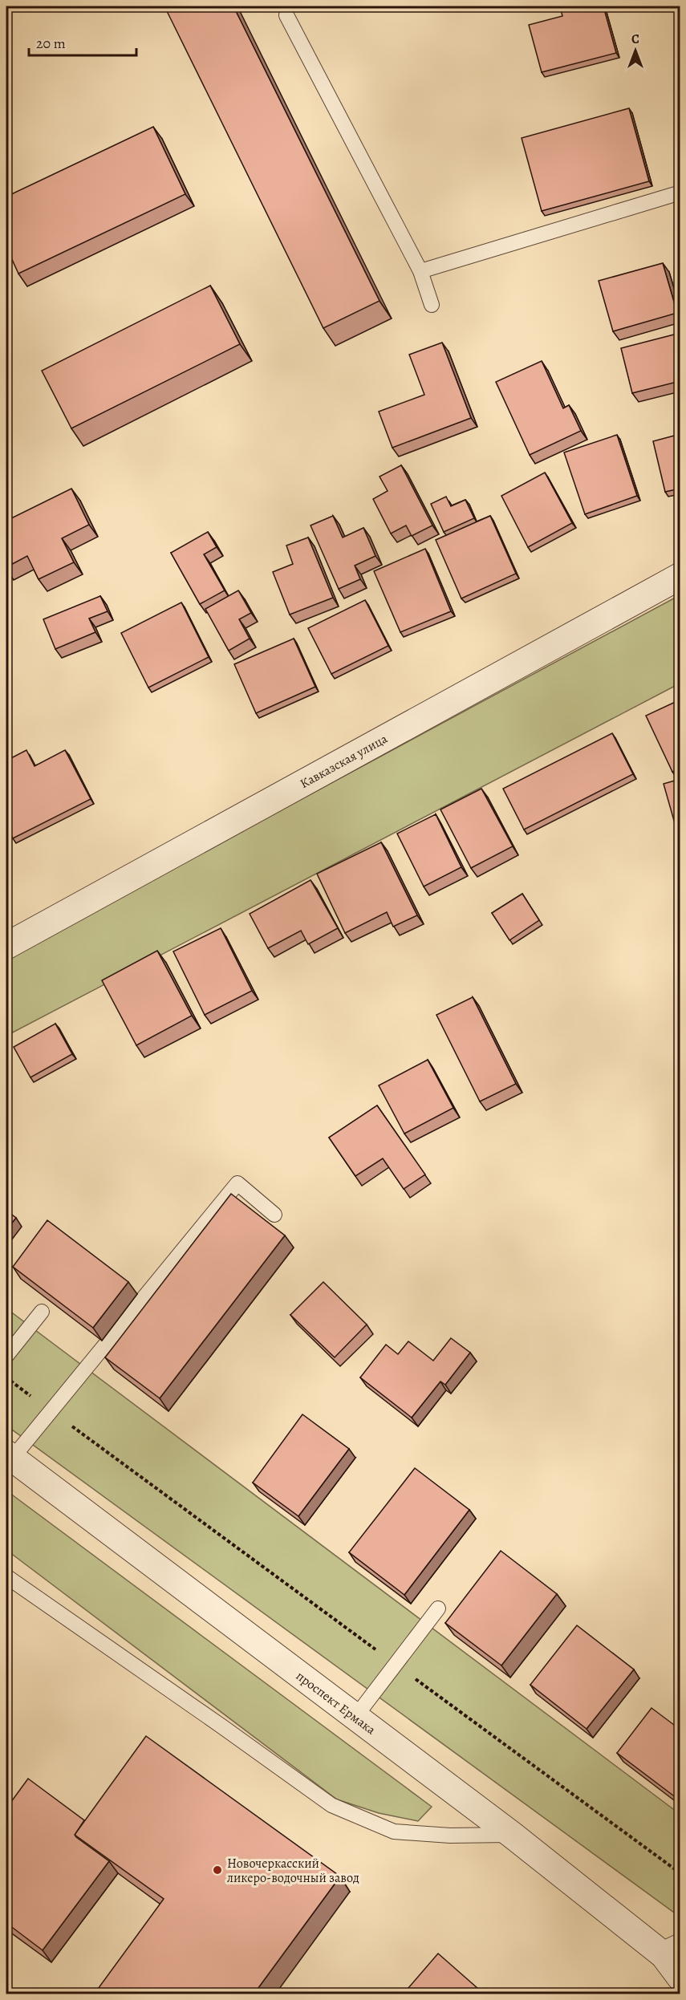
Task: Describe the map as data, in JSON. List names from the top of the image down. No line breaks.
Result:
{"streets":{"street":["Кавказская улица","проспект Ермака"]},"places":["Новочеркасский ликеро-водочный завод"],"scale_bar":"20 m","north":"top"}
